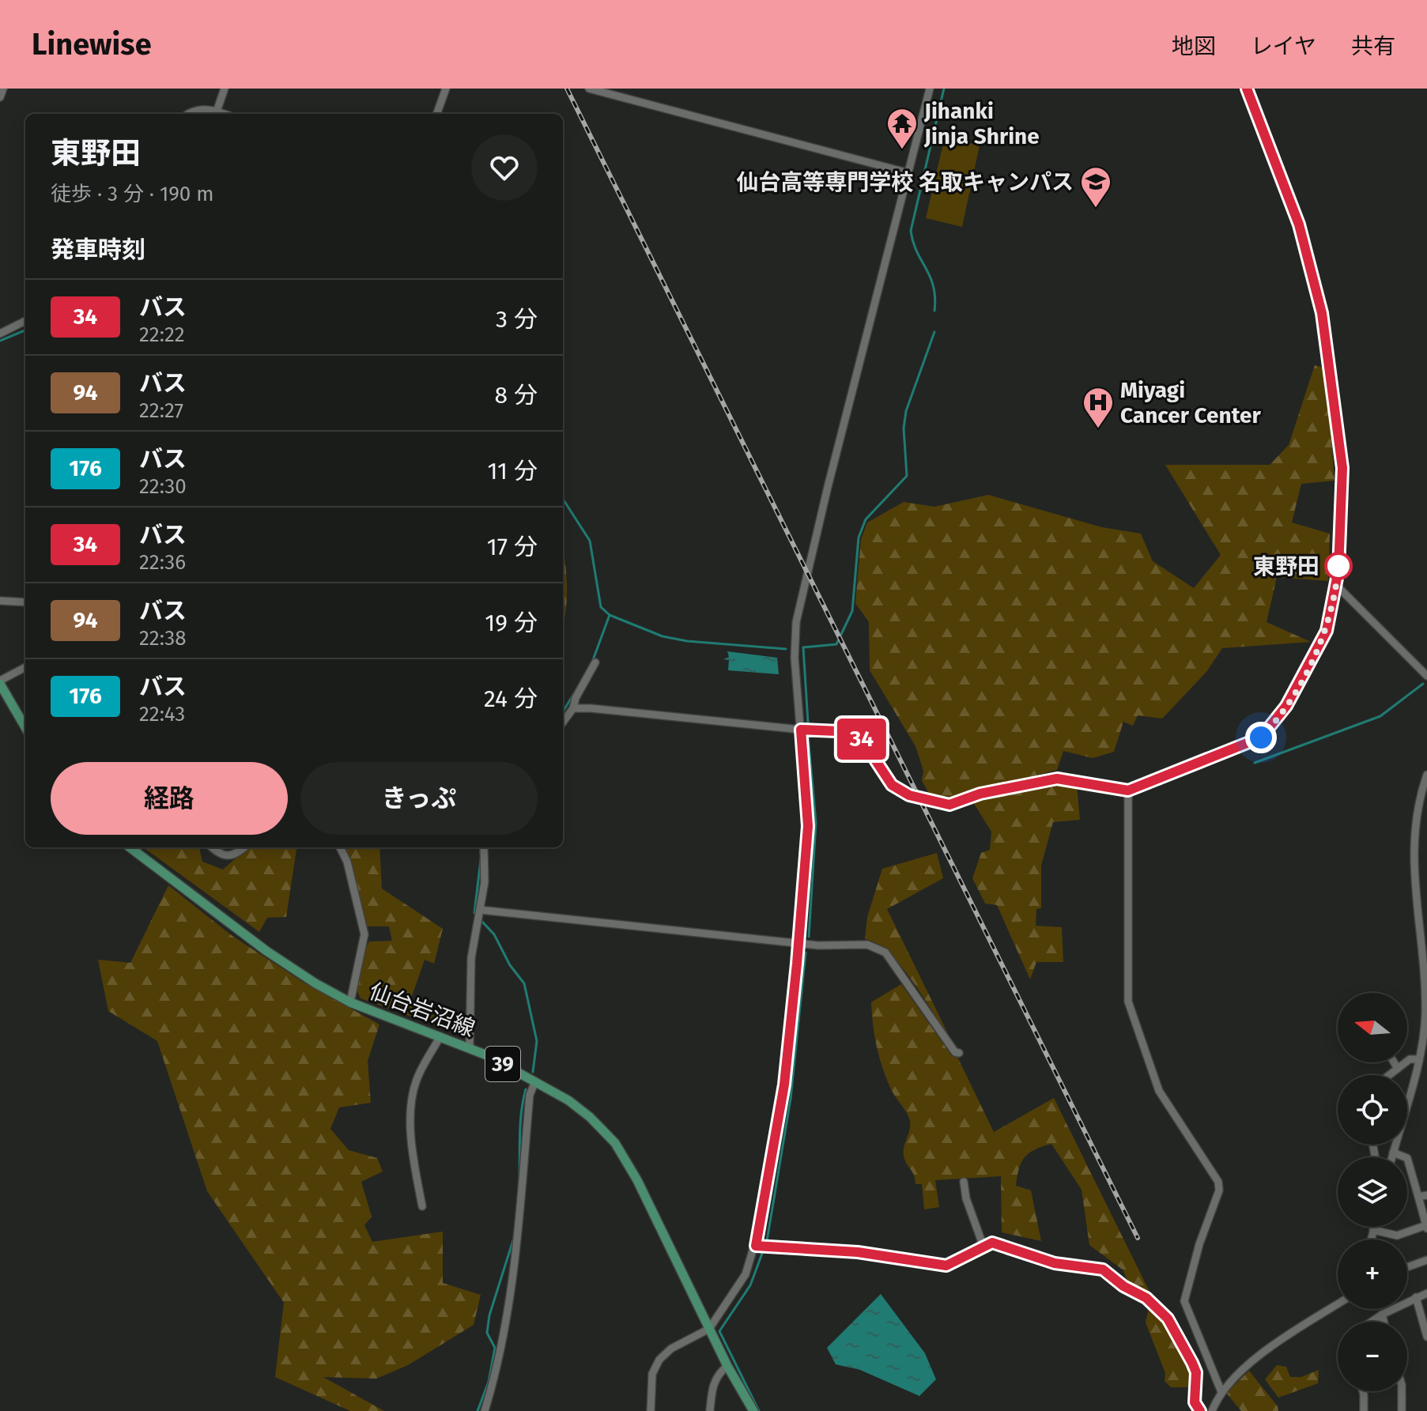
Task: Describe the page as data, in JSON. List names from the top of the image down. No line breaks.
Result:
{"streets":{"main road":["仙台岩沼線","39"]},"places":{"temple":["Jihanki Jinja Shrine"],"school or university":["仙台高等専門学校 名取キャンパス"],"hospital":["Miyagi Cancer Center"],"other":["東野田"]},"lines":["bus line 34"],"north":"left","page":{"header":"Linewise","nav":["地図","レイヤ","共有"],"on_map":"34","heading":[["東野田","徒歩 · 3 分 · 190 m"],"発車時刻"],"list":[{"mark":"34","name":"バス","note":"22:22","value":"3 分"},{"mark":"94","name":"バス","note":"22:27","value":"8 分"},{"mark":"176","name":"バス","note":"22:30","value":"11 分"},{"mark":"34","name":"バス","note":"22:36","value":"17 分"},{"mark":"94","name":"バス","note":"22:38","value":"19 分"},{"mark":"176","name":"バス","note":"22:43","value":"24 分"}],"buttons":["経路","きっぷ"],"map_buttons":["+","−"]}}
